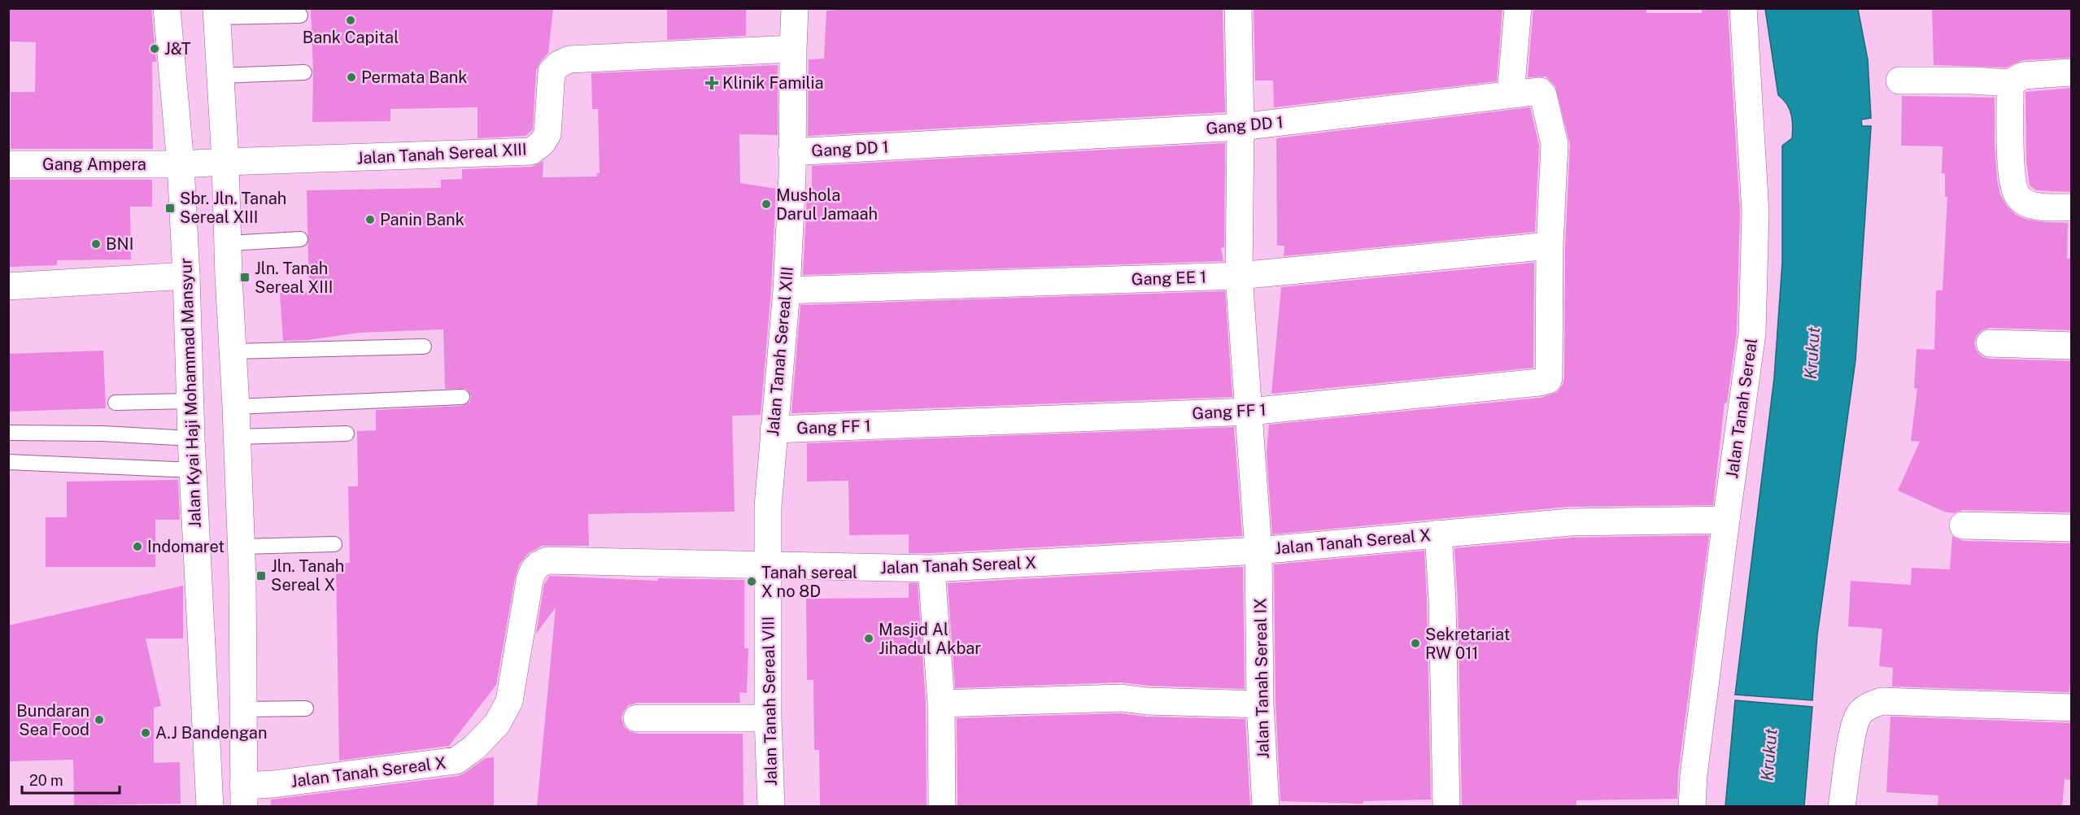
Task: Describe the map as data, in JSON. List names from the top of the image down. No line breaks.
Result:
{"streets":{"street":["Gang DD 1","Jalan Tanah Sereal XIII","Gang Ampera","Gang EE 1","Jalan Kyai Haji Mohammad Mansyur","Jalan Tanah Sereal","Gang FF 1","Jalan Tanah Sereal X","Jalan Tanah Sereal IX","Jalan Tanah Sereal VIII"]},"crossings":[["Gang DD 1","Jalan Tanah Sereal XIII"],["Gang DD 1","Gang EE 1"],["Gang DD 1","Gang FF 1"],["Gang DD 1","Jalan Tanah Sereal IX"],["Jalan Tanah Sereal XIII","Gang Ampera"],["Jalan Tanah Sereal XIII","Gang EE 1"],["Jalan Tanah Sereal XIII","Gang FF 1"],["Jalan Tanah Sereal XIII","Jalan Tanah Sereal X"],["Jalan Tanah Sereal XIII","Jalan Tanah Sereal VIII"],["Gang Ampera","Jalan Kyai Haji Mohammad Mansyur"],["Gang EE 1","Gang FF 1"],["Gang EE 1","Jalan Tanah Sereal IX"],["Jalan Kyai Haji Mohammad Mansyur","Jalan Tanah Sereal X"],["Jalan Tanah Sereal","Jalan Tanah Sereal X"],["Gang FF 1","Jalan Tanah Sereal IX"],["Jalan Tanah Sereal X","Jalan Tanah Sereal IX"],["Jalan Tanah Sereal X","Jalan Tanah Sereal VIII"]],"water":["Krukut"],"places":{"other":["Bank Capital","J&T","Permata Bank","Mushola Darul Jamaah","Panin Bank","BNI","Indomaret","Tanah sereal X no 8D","Masjid Al Jihadul Akbar","Sekretariat RW 011","Bundaran Sea Food","A.J Bandengan"],"health":["Klinik Familia"],"transit":["Sbr. Jln. Tanah Sereal XIII","Jln. Tanah Sereal XIII","Jln. Tanah Sereal X"]},"scale_bar":"20 m"}
